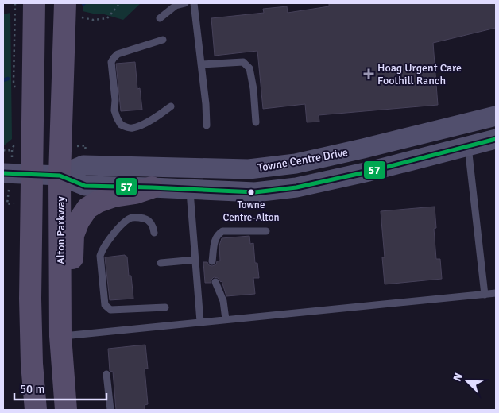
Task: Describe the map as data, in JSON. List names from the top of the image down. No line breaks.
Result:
{"streets":{"main road":["Towne Centre Drive","Alton Parkway"]},"crossings":[["Towne Centre Drive","Alton Parkway"]],"places":{"health":["Hoag Urgent Care Foothill Ranch"],"other":["Towne Centre-Alton"]},"lines":["transit line 57"],"scale_bar":"50 m","north":"top left"}
